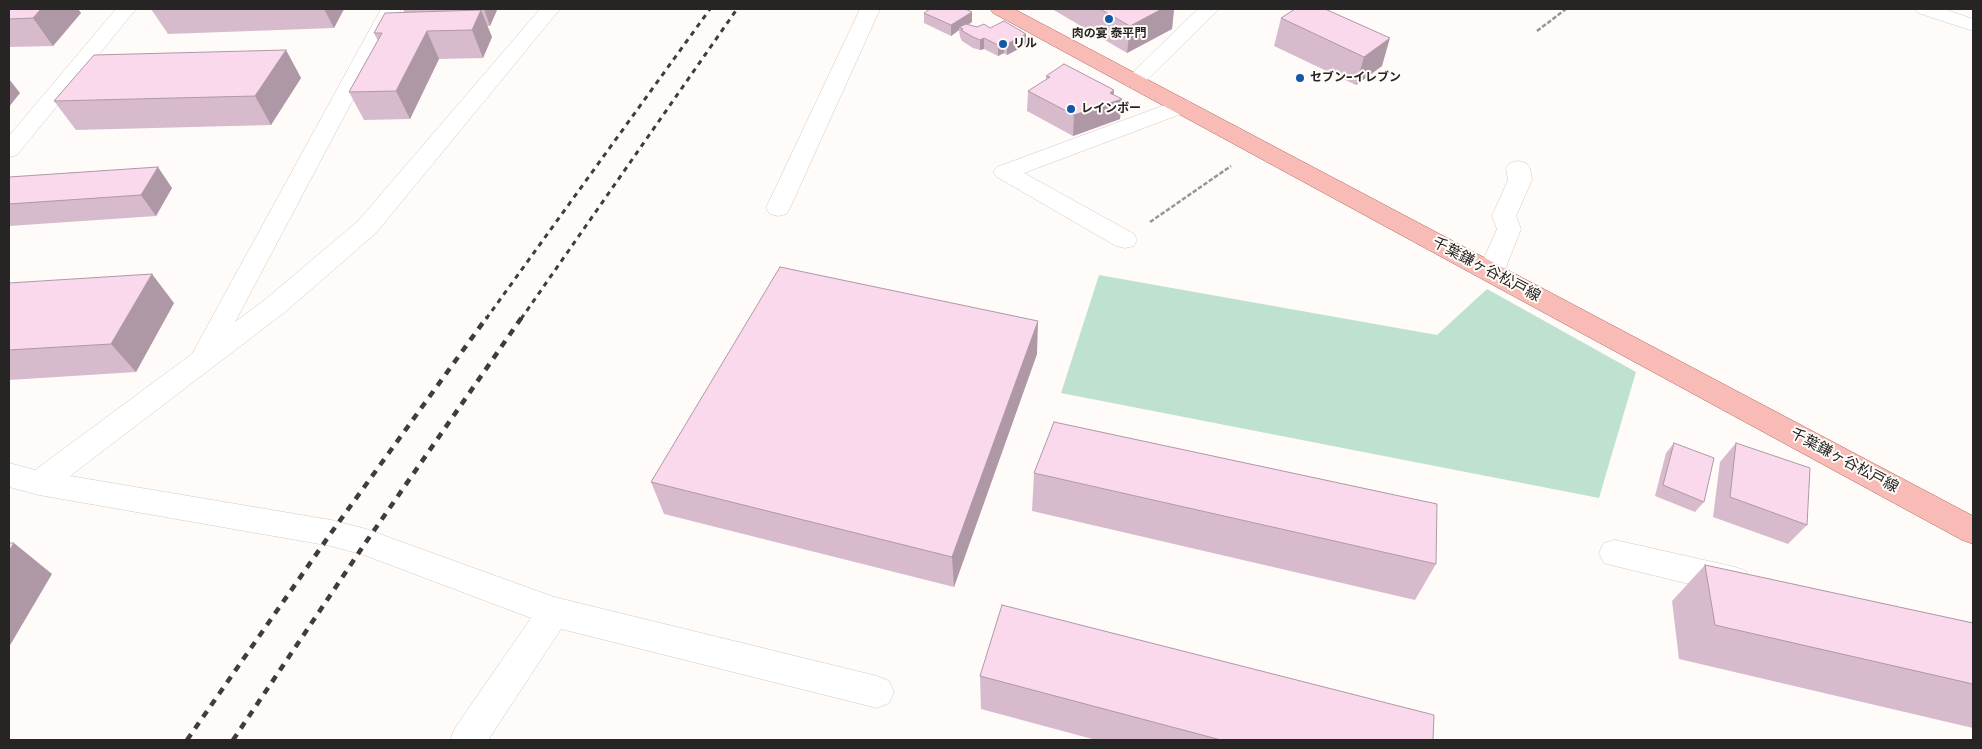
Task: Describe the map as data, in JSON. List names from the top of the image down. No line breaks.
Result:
{"streets":{"main road":["千葉鎌ヶ谷松戸線"]},"places":["肉の宴 泰平門","リル","セブン-イレブン","レインボー"]}
